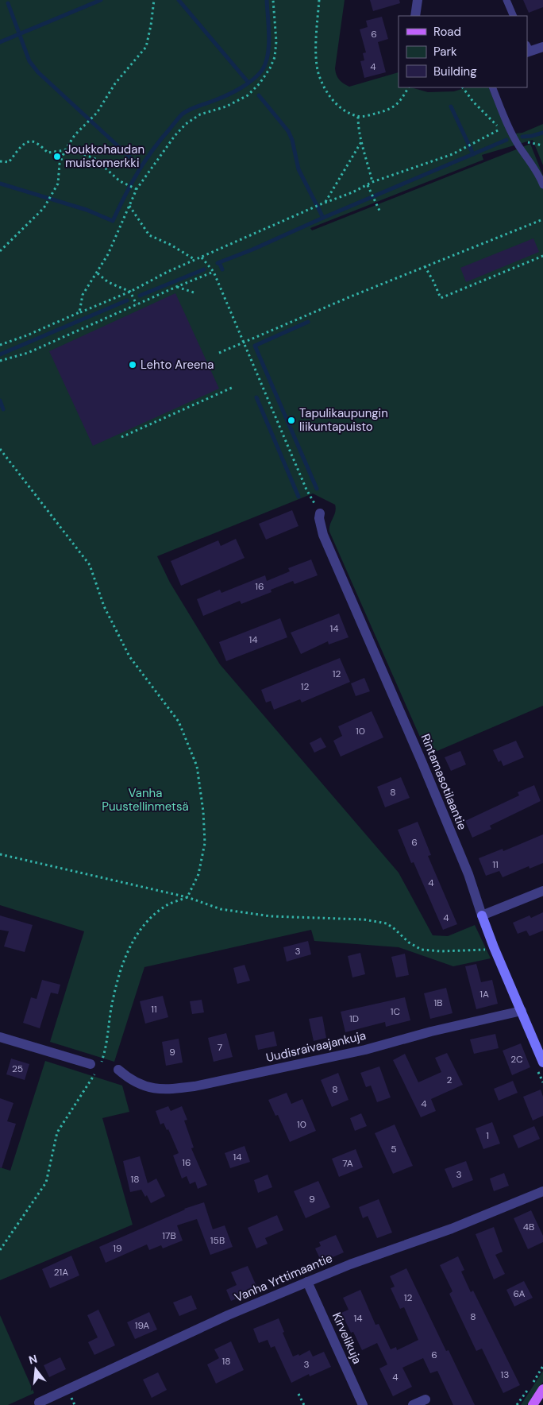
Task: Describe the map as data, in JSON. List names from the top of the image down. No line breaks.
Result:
{"streets":{"street":["Rintamasotilaantie","Uudisraivaajankuja","Vanha Yrttimaantie","Kirvelikuja"]},"crossings":[["Rintamasotilaantie","Uudisraivaajankuja"],["Vanha Yrttimaantie","Kirvelikuja"]],"parks":["Vanha Puustellinmetsä"],"places":["Joukkohaudan muistomerkki","Lehto Areena","Tapulikaupungin liikuntapuisto"],"house_numbers":["6","4","16","14","14","12","12","10","8","6","11","4","4","3","1A","1B","11","1C","1D","7","9","2C","25","2","8","4","10","1","5","14","16","7A","3","18","9","4B","17B","15B","19","21A","6A","12","8","14","19A","6","18","3","13","4"],"legend":["Road","Park","Building"],"north":"top"}
